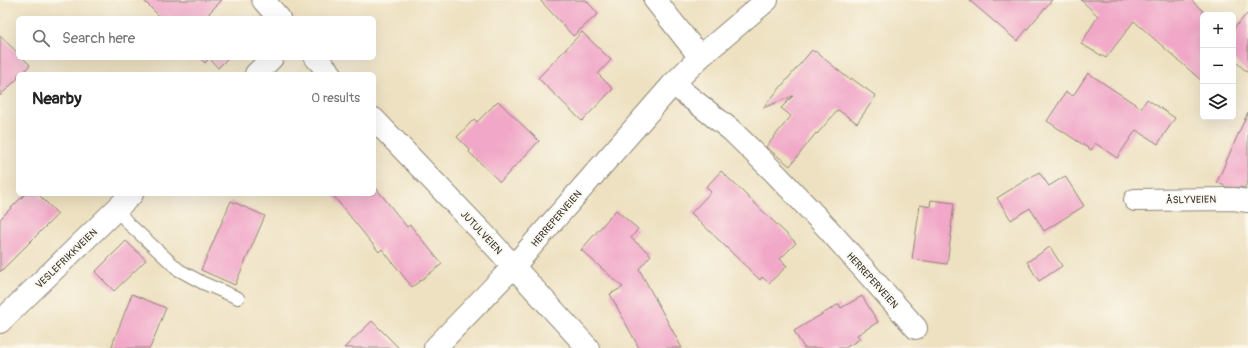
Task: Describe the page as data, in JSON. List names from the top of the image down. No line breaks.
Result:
{"streets":{"street":["ÅSLYVEIEN","HERREPERVEIEN","JUTULVEIEN","VESLEFRIKKVEIEN"]},"crossings":[["HERREPERVEIEN","JUTULVEIEN"]],"page":{"map_buttons":["+","−"],"search":"Search here","heading":["Nearby","0 results"]}}
